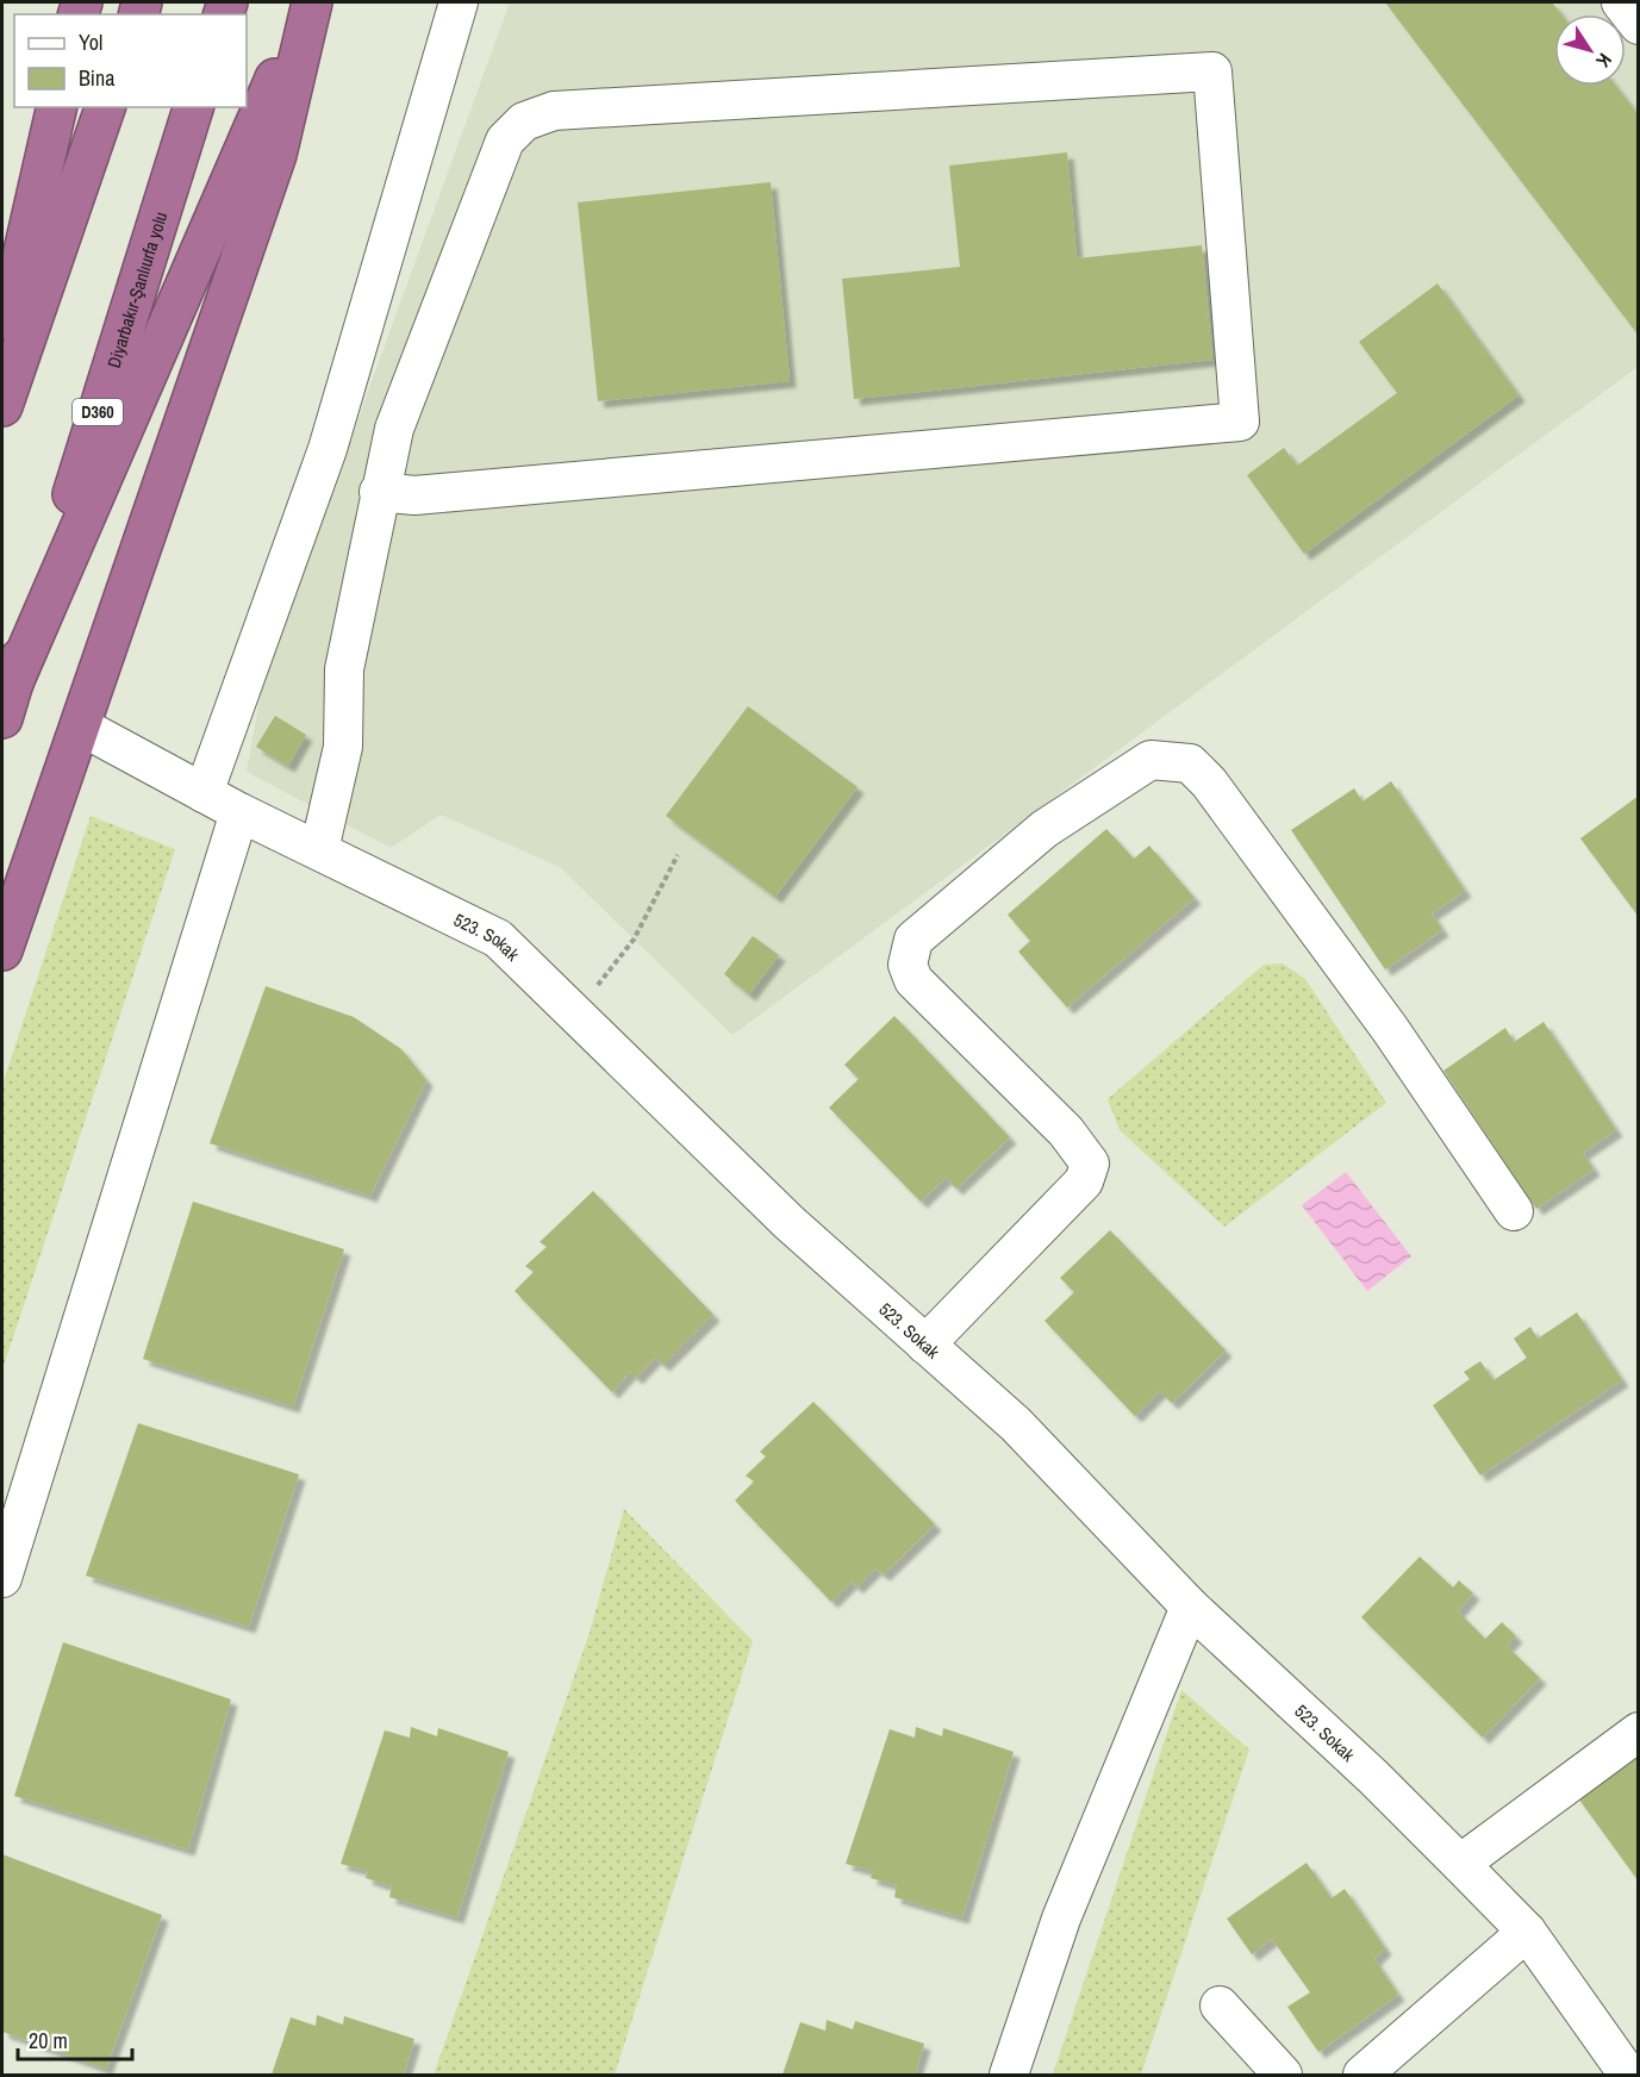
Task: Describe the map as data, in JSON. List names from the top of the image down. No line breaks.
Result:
{"streets":{"highway":["Diyarbakır-Şanlıurfa yolu","D360"],"street":["523. Sokak"]},"legend":["Yol","Bina"],"scale_bar":"20 m","north":"bottom right"}
